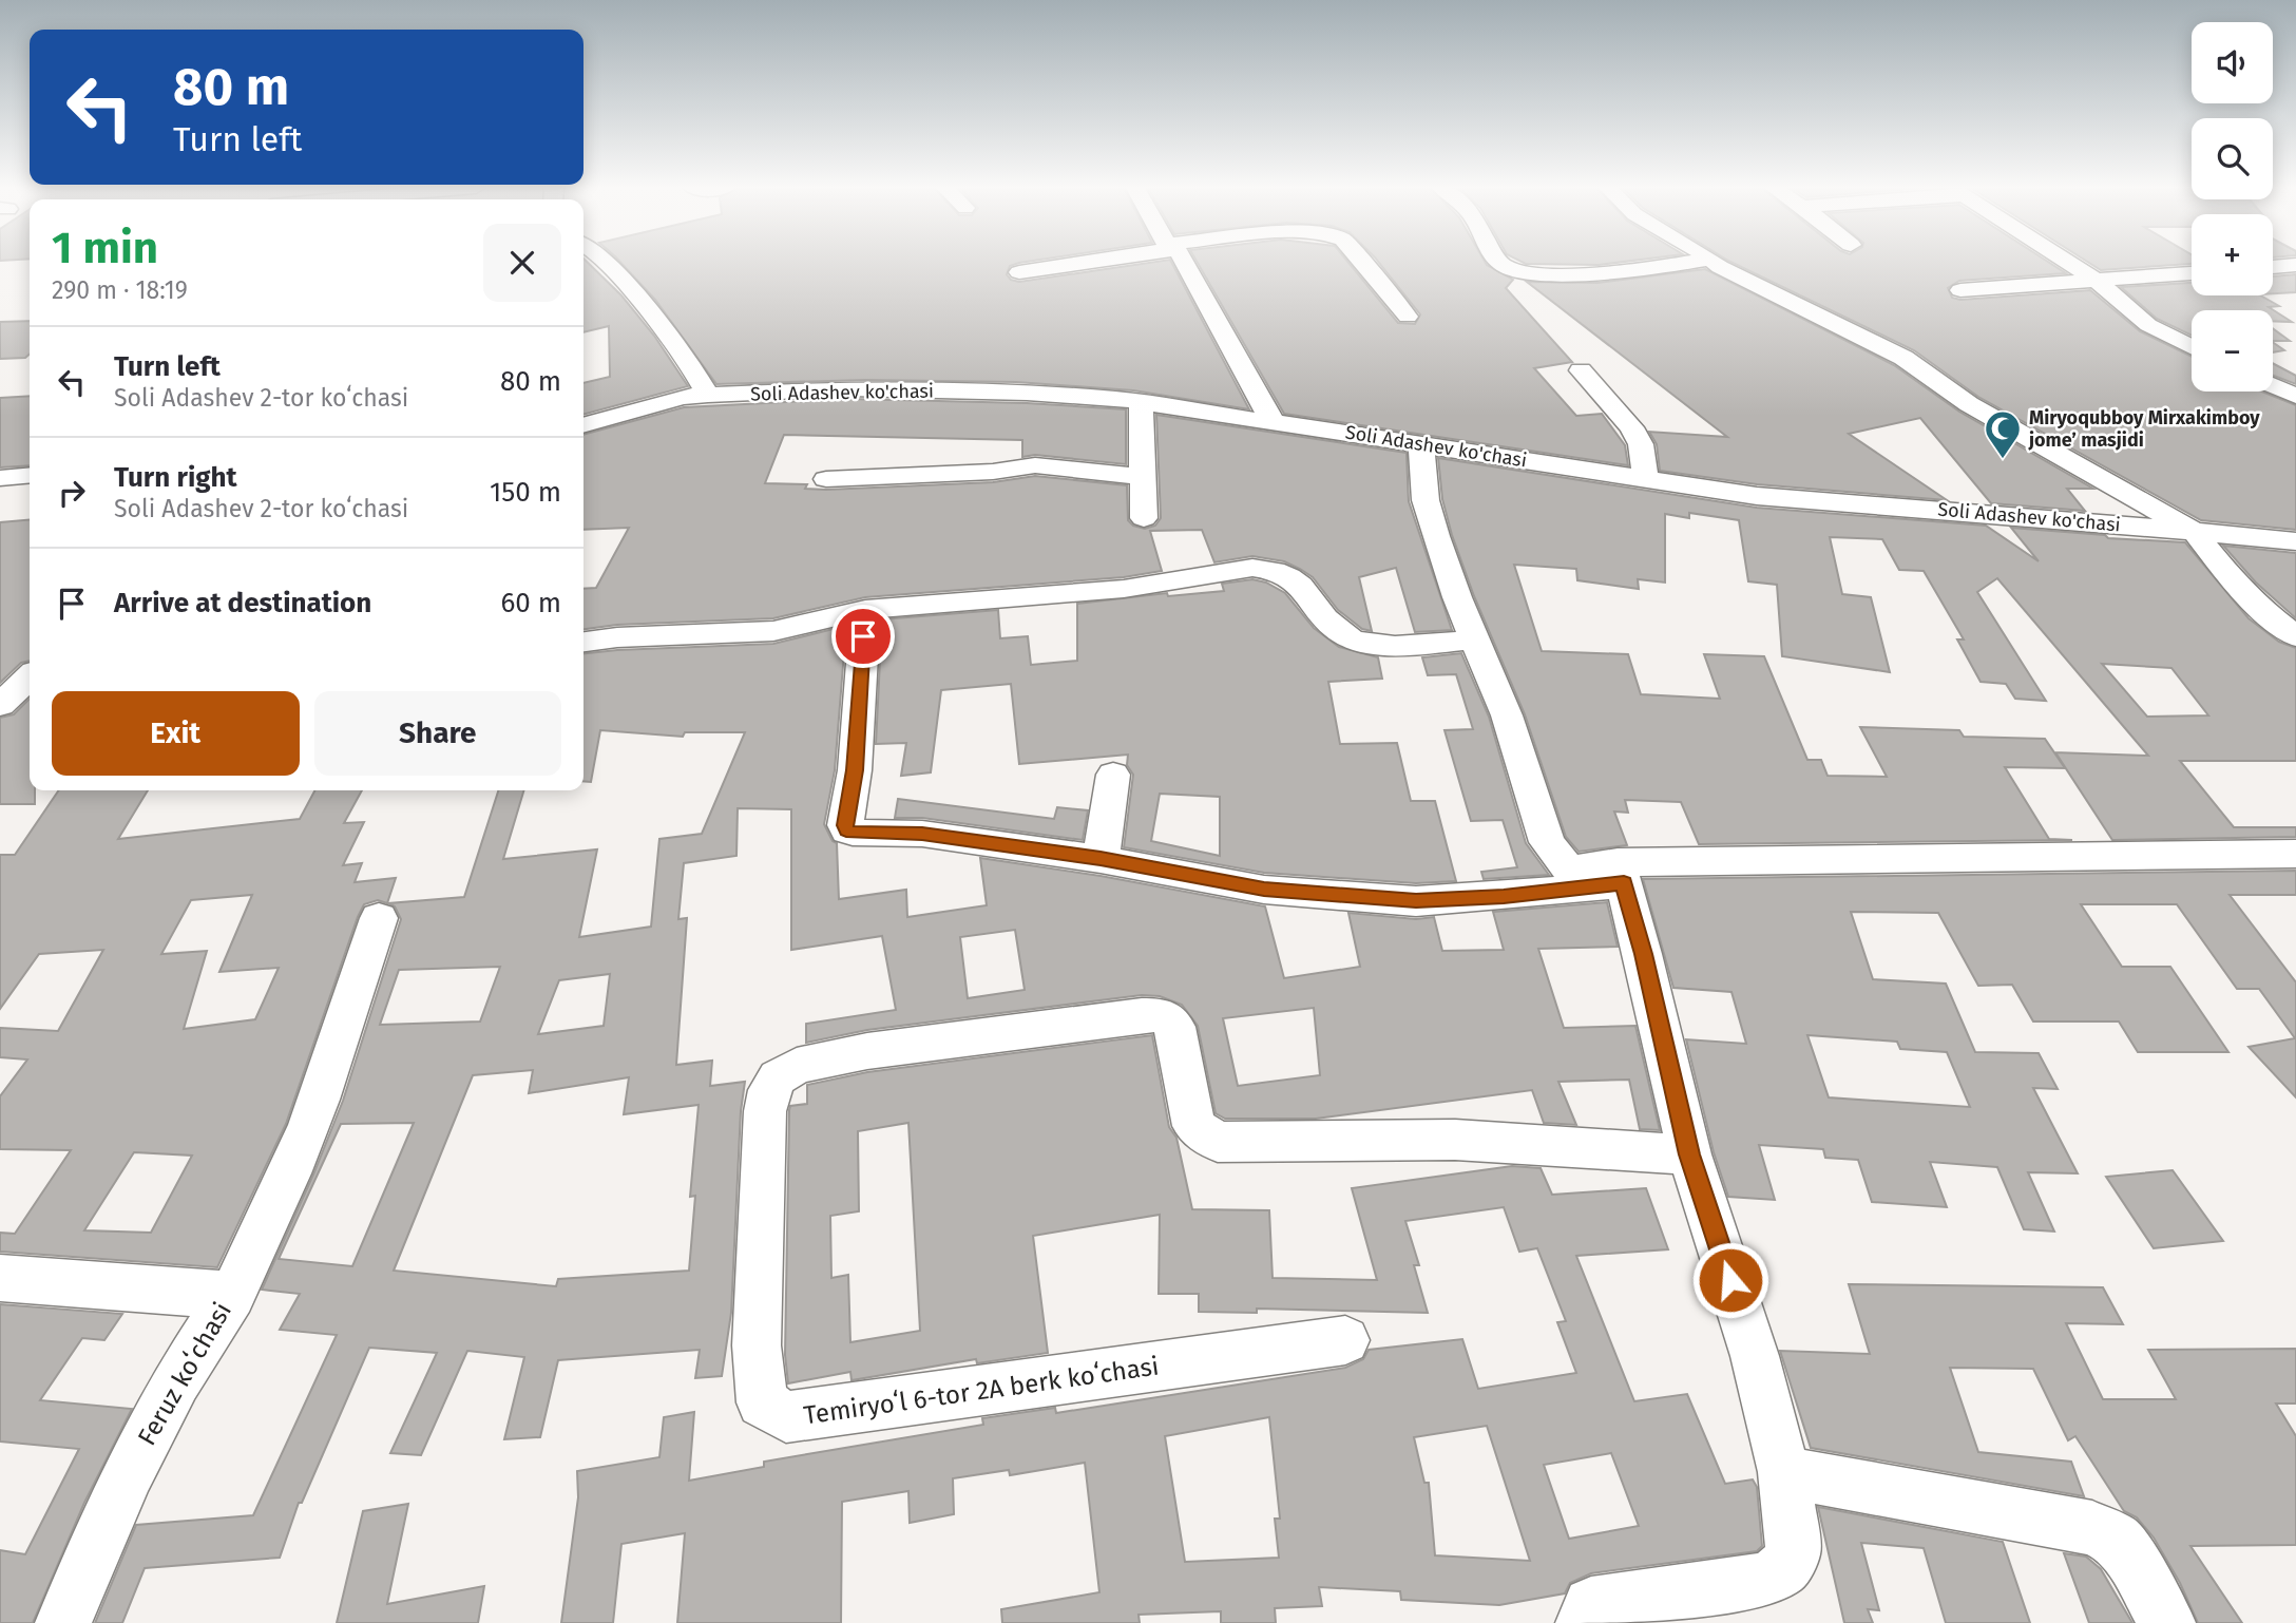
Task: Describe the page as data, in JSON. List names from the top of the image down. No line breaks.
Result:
{"streets":{"street":["Soli Adashev ko'chasi","Feruz koʻchasi","Temiryoʻl 6-tor 2А berk koʻchasi"]},"places":{"mosque":["Miryoqubboy Mirxakimboy jome’ masjidi"]},"page":{"map_buttons":["+","−"],"turn":["80 m","Turn left"],"heading":["1 min","290 m · 18:19"],"list":[{"name":"Turn left","note":"Soli Adashev 2-tor koʻchasi","value":"80 m"},{"name":"Turn right","note":"Soli Adashev 2-tor koʻchasi","value":"150 m"},{"name":"Arrive at destination","value":"60 m"}],"buttons":["Exit","Share"]}}
